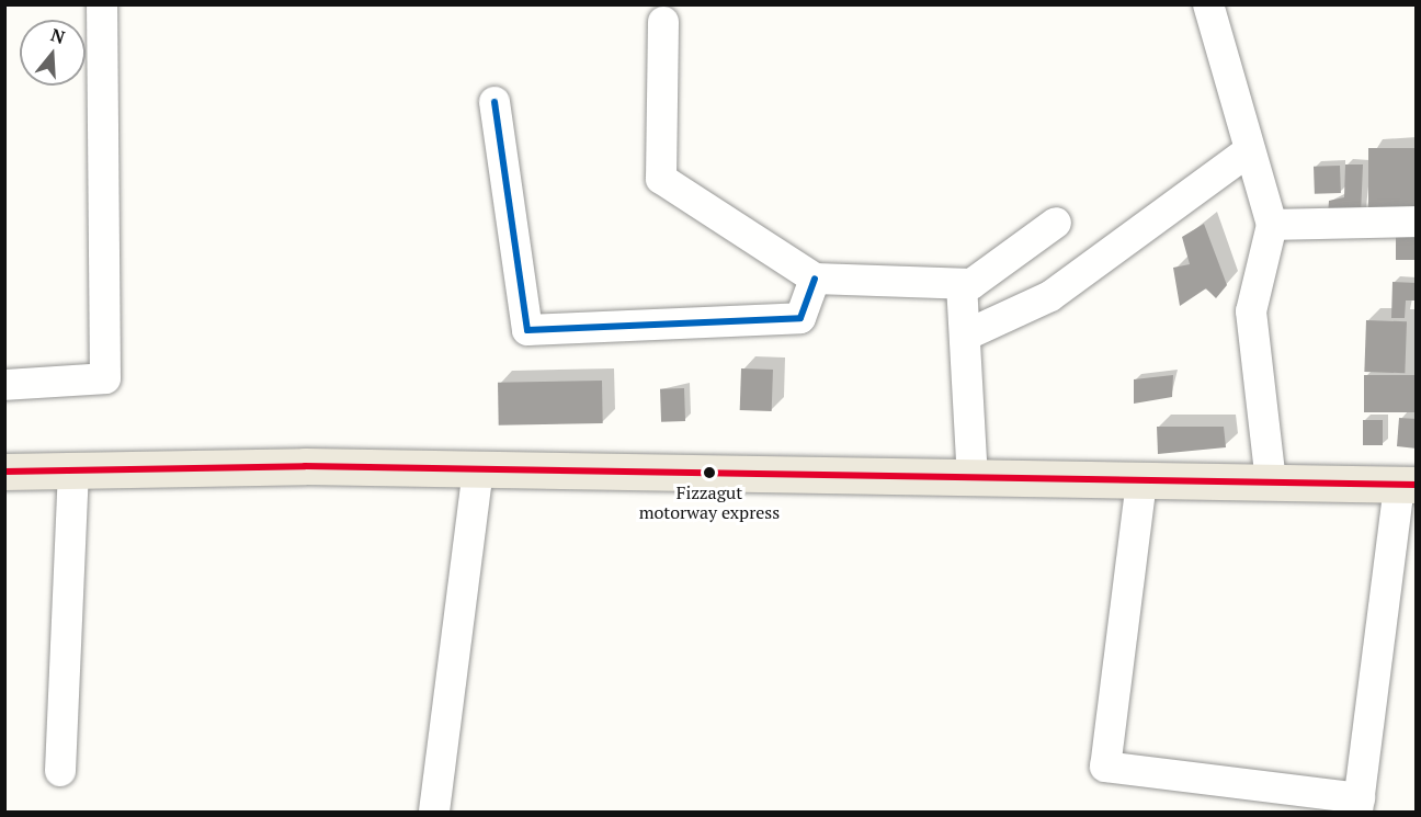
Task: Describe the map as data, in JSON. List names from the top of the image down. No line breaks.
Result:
{"places":["Fizzagut motorway express"],"north":"top"}
